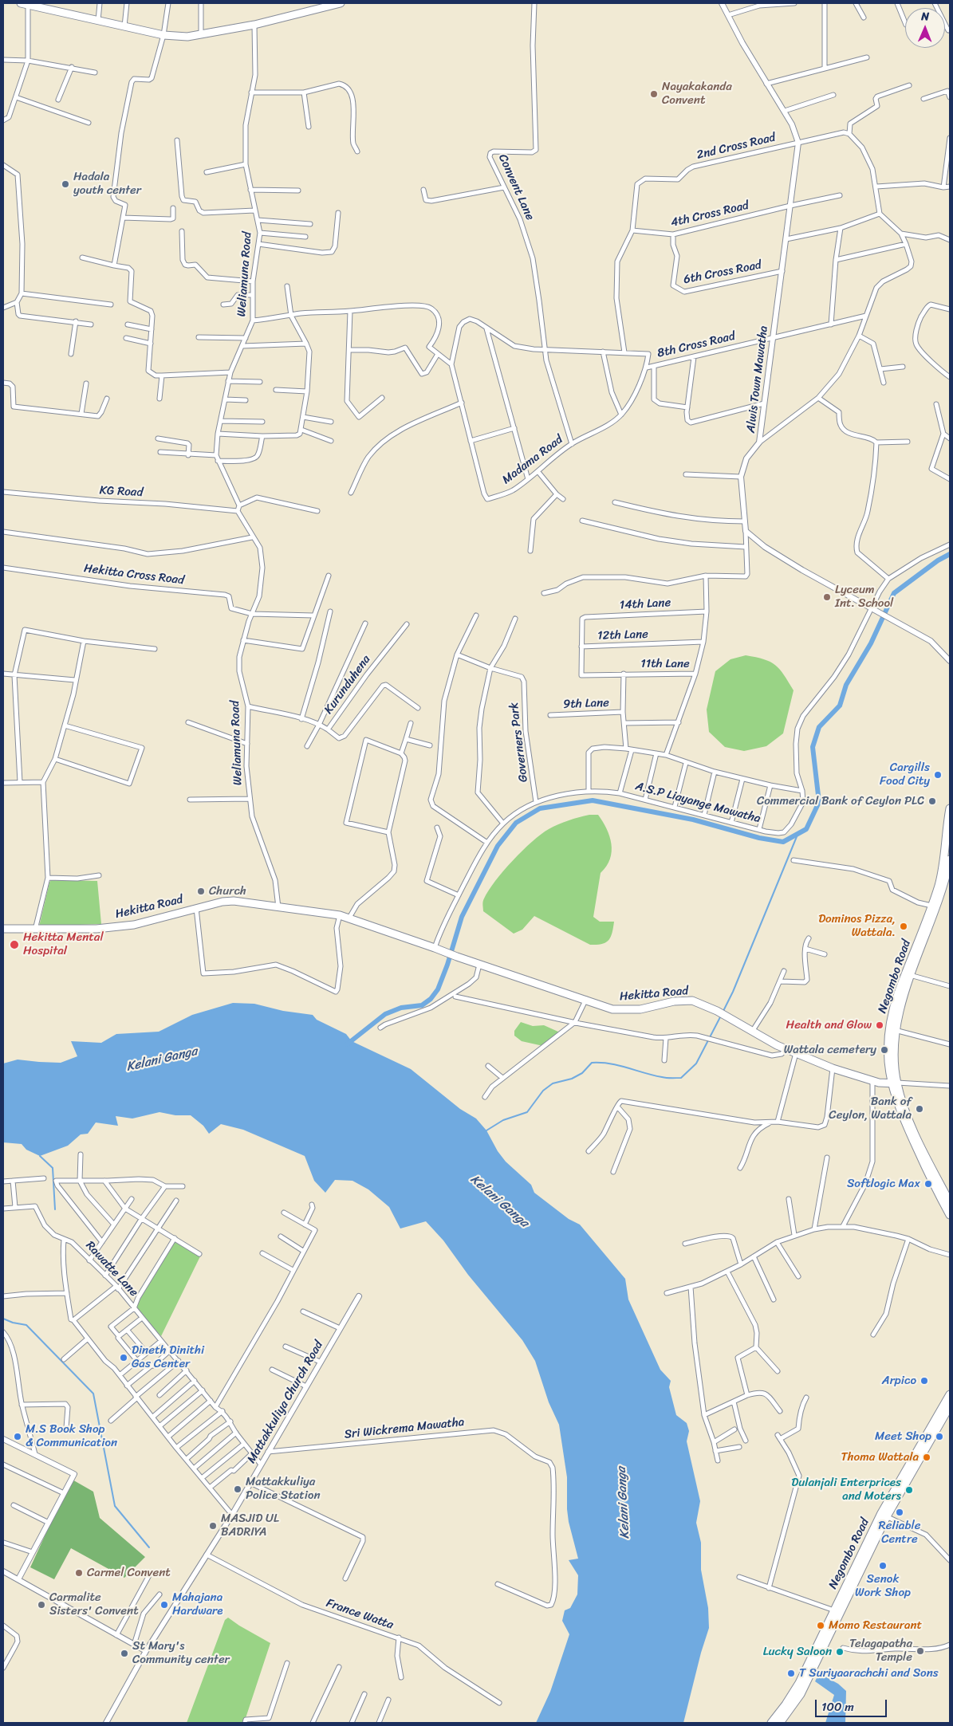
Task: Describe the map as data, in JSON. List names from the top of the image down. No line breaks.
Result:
{"streets":{"main road":["Hekitta Road","Negombo Road"],"street":["2nd Cross Road","Convent Lane","4th Cross Road","6th Cross Road","Weliamuna Road","8th Cross Road","Alwis Town Mawatha","Madama Road","KG Road","Hekitta Cross Road","14th Lane","12th Lane","11th Lane","Kurunduhena","9th Lane","Governers Park","A.S.P Liayange Mawatha","Rawatte Lane","Mattakkuliya Church Road","Sri Wickrema Mawatha","France Watta"]},"crossings":[["2nd Cross Road","4th Cross Road"],["2nd Cross Road","Alwis Town Mawatha"],["Convent Lane","8th Cross Road"],["Convent Lane","Madama Road"],["4th Cross Road","6th Cross Road"],["4th Cross Road","Alwis Town Mawatha"],["6th Cross Road","Alwis Town Mawatha"],["Weliamuna Road","KG Road"],["Weliamuna Road","Hekitta Cross Road"],["Weliamuna Road","Kurunduhena"],["Weliamuna Road","Hekitta Road"],["8th Cross Road","Alwis Town Mawatha"],["8th Cross Road","Madama Road"],["14th Lane","12th Lane"],["12th Lane","11th Lane"],["11th Lane","9th Lane"],["Governers Park","A.S.P Liayange Mawatha"],["A.S.P Liayange Mawatha","Hekitta Road"],["Hekitta Road","Negombo Road"],["Rawatte Lane","Mattakkuliya Church Road"],["Mattakkuliya Church Road","Sri Wickrema Mawatha"],["Mattakkuliya Church Road","France Watta"]],"water":["Kelani Ganga"],"places":["Nayakakanda Convent","Hadala youth center","Lyceum Int. School","Cargills Food City","Commercial Bank of Ceylon PLC","Church","Dominos Pizza, Wattala.","Hekitta Mental Hospital","Health and Glow","Wattala cemetery","Bank of Ceylon, Wattala","Softlogic Max","Dineth Dinithi Gas Center","Arpico","M.S Book Shop & Communication","Meet Shop","Thoma Wattala","Mattakkuliya Police Station","Dulanjali Enterprices and Moters","Reliable Centre","MASJID UL BADRIYA","Senok Work Shop","Carmel Convent","Carmalite Sisters' Convent","Mahajana Hardware","Momo Restaurant","Telagapatha Temple","Lucky Saloon","St Mary's Community center","T Suriyaarachchi and Sons"],"scale_bar":"100 m","north":"top"}
